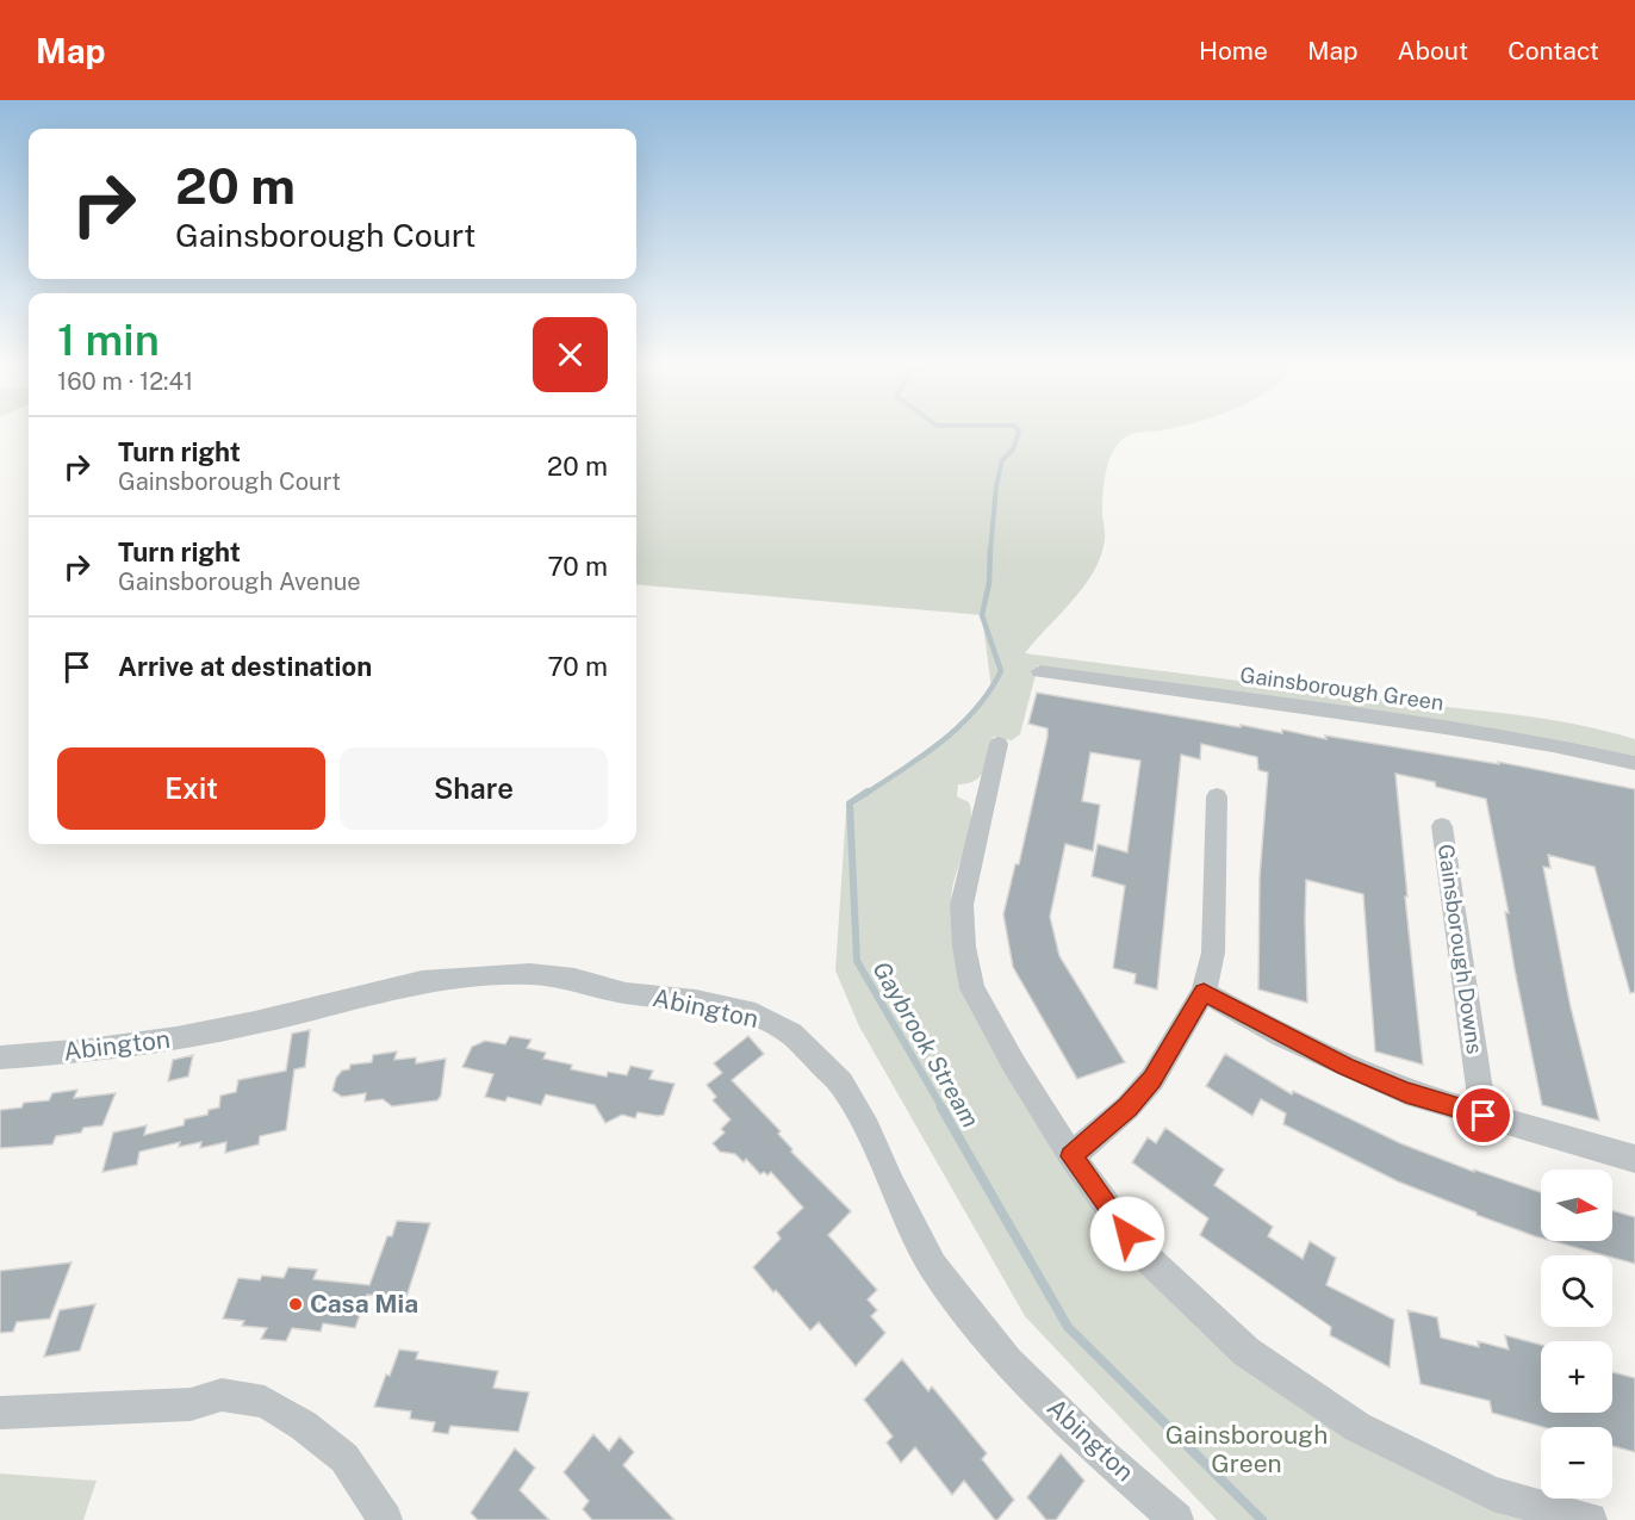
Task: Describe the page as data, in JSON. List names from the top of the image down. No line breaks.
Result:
{"streets":{"street":["Gainsborough Green","Gainsborough Downs","Abington"]},"water":["Gaybrook Stream"],"parks":["Gainsborough Green"],"places":["Casa Mia"],"north":"right","page":{"header":"Map","nav":["Home","Map","About","Contact"],"turn":["20 m","Gainsborough Court"],"heading":["1 min","160 m · 12:41"],"list":[{"name":"Turn right","note":"Gainsborough Court","value":"20 m"},{"name":"Turn right","note":"Gainsborough Avenue","value":"70 m"},{"name":"Arrive at destination","value":"70 m"}],"buttons":["Exit","Share"],"map_buttons":["+","−"]}}
